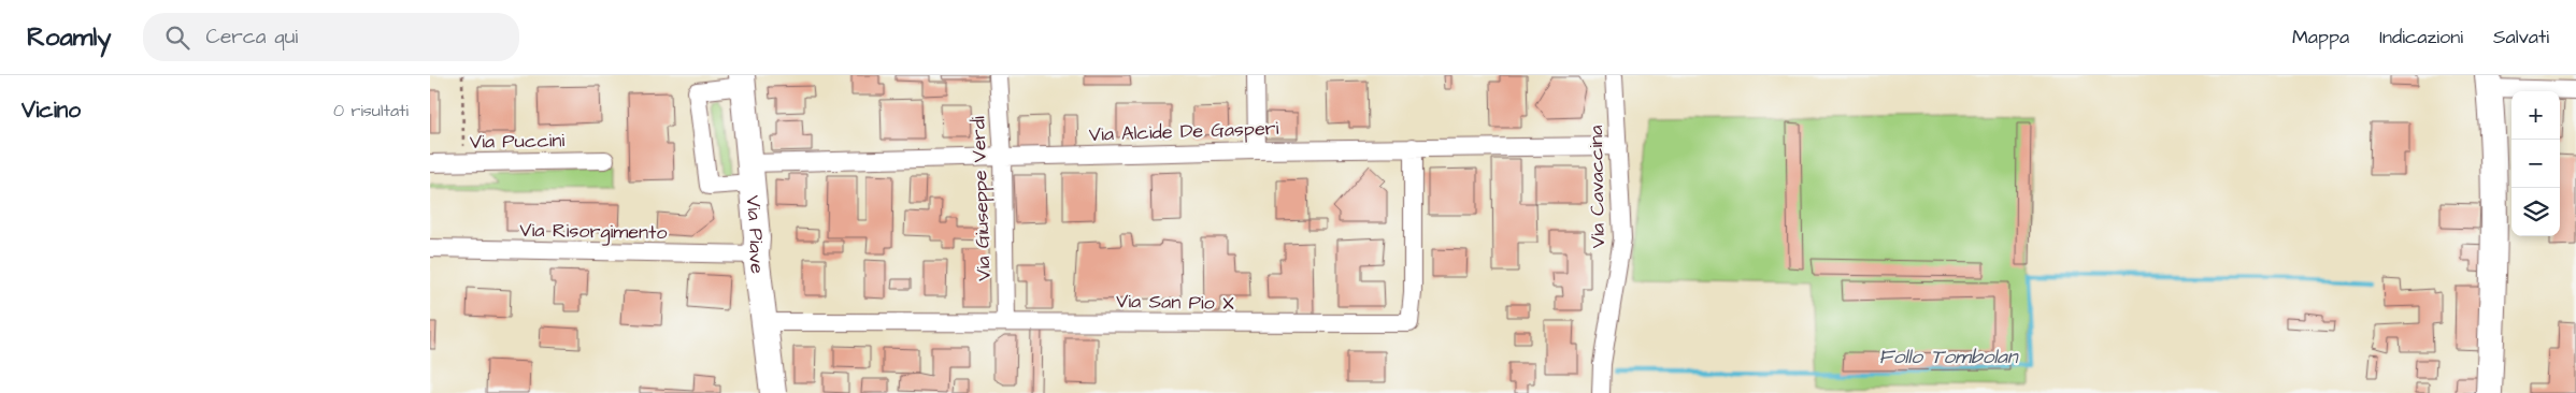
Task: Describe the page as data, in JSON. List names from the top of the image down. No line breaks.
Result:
{"streets":{"main road":["Via Piave"],"street":["Via Alcide De Gasperi","Via Puccini","Via Cavaccina","Via Giuseppe Verdi","Via Risorgimento","Via San Pio X"]},"crossings":[["Via Alcide De Gasperi","Via Cavaccina"],["Via Alcide De Gasperi","Via Giuseppe Verdi"],["Via Alcide De Gasperi","Via Piave"],["Via Alcide De Gasperi","Via San Pio X"],["Via Giuseppe Verdi","Via San Pio X"],["Via Risorgimento","Via Piave"],["Via Piave","Via San Pio X"]],"water":["Follo Tombolan"],"page":{"header":"Roamly","search":"Cerca qui","nav":["Mappa","Indicazioni","Salvati"],"heading":["Vicino","0 risultati"],"map_buttons":["+","−"]}}
